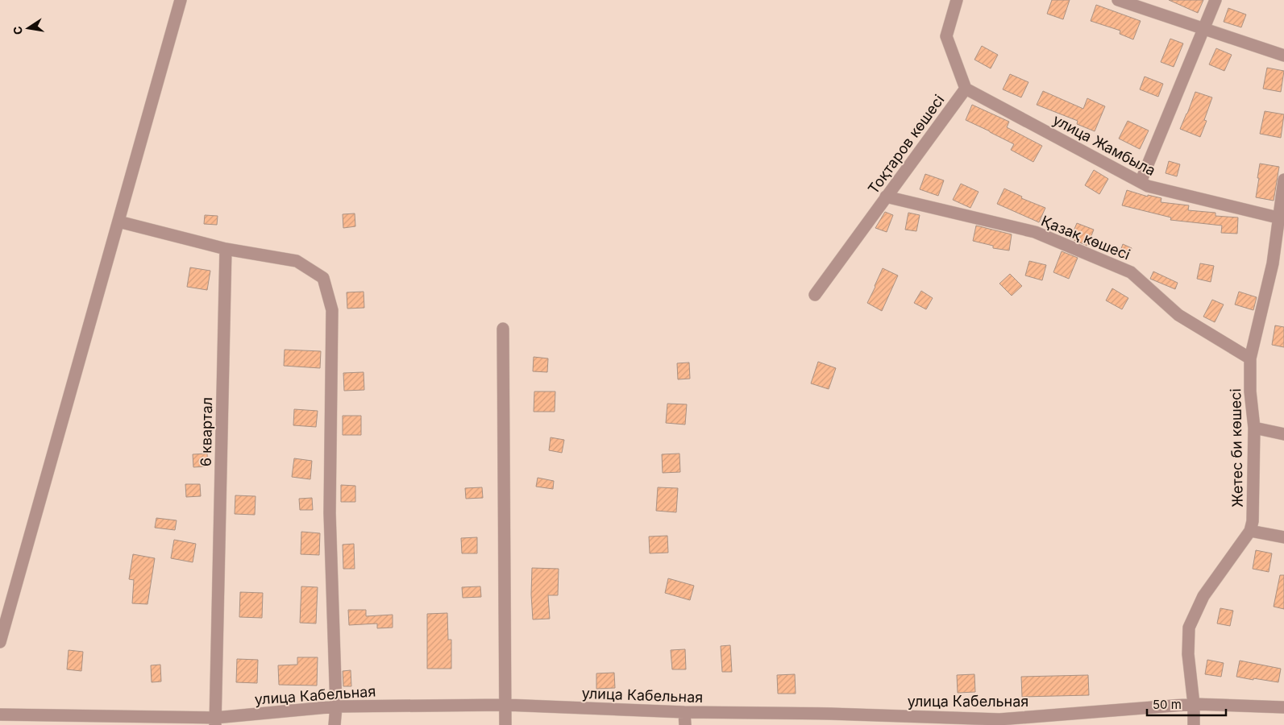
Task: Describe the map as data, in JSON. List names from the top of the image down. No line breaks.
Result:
{"streets":{"street":["Тоқтаров көшесі","улица Жамбыла","Қазақ көшесі","6 квартал","Жетес би көшесі","улица Кабельная"]},"crossings":[["Тоқтаров көшесі","улица Жамбыла"],["Тоқтаров көшесі","Қазақ көшесі"],["улица Жамбыла","Жетес би көшесі"],["Қазақ көшесі","Жетес би көшесі"],["6 квартал","улица Кабельная"],["Жетес би көшесі","улица Кабельная"]],"scale_bar":"50 m","north":"left"}
